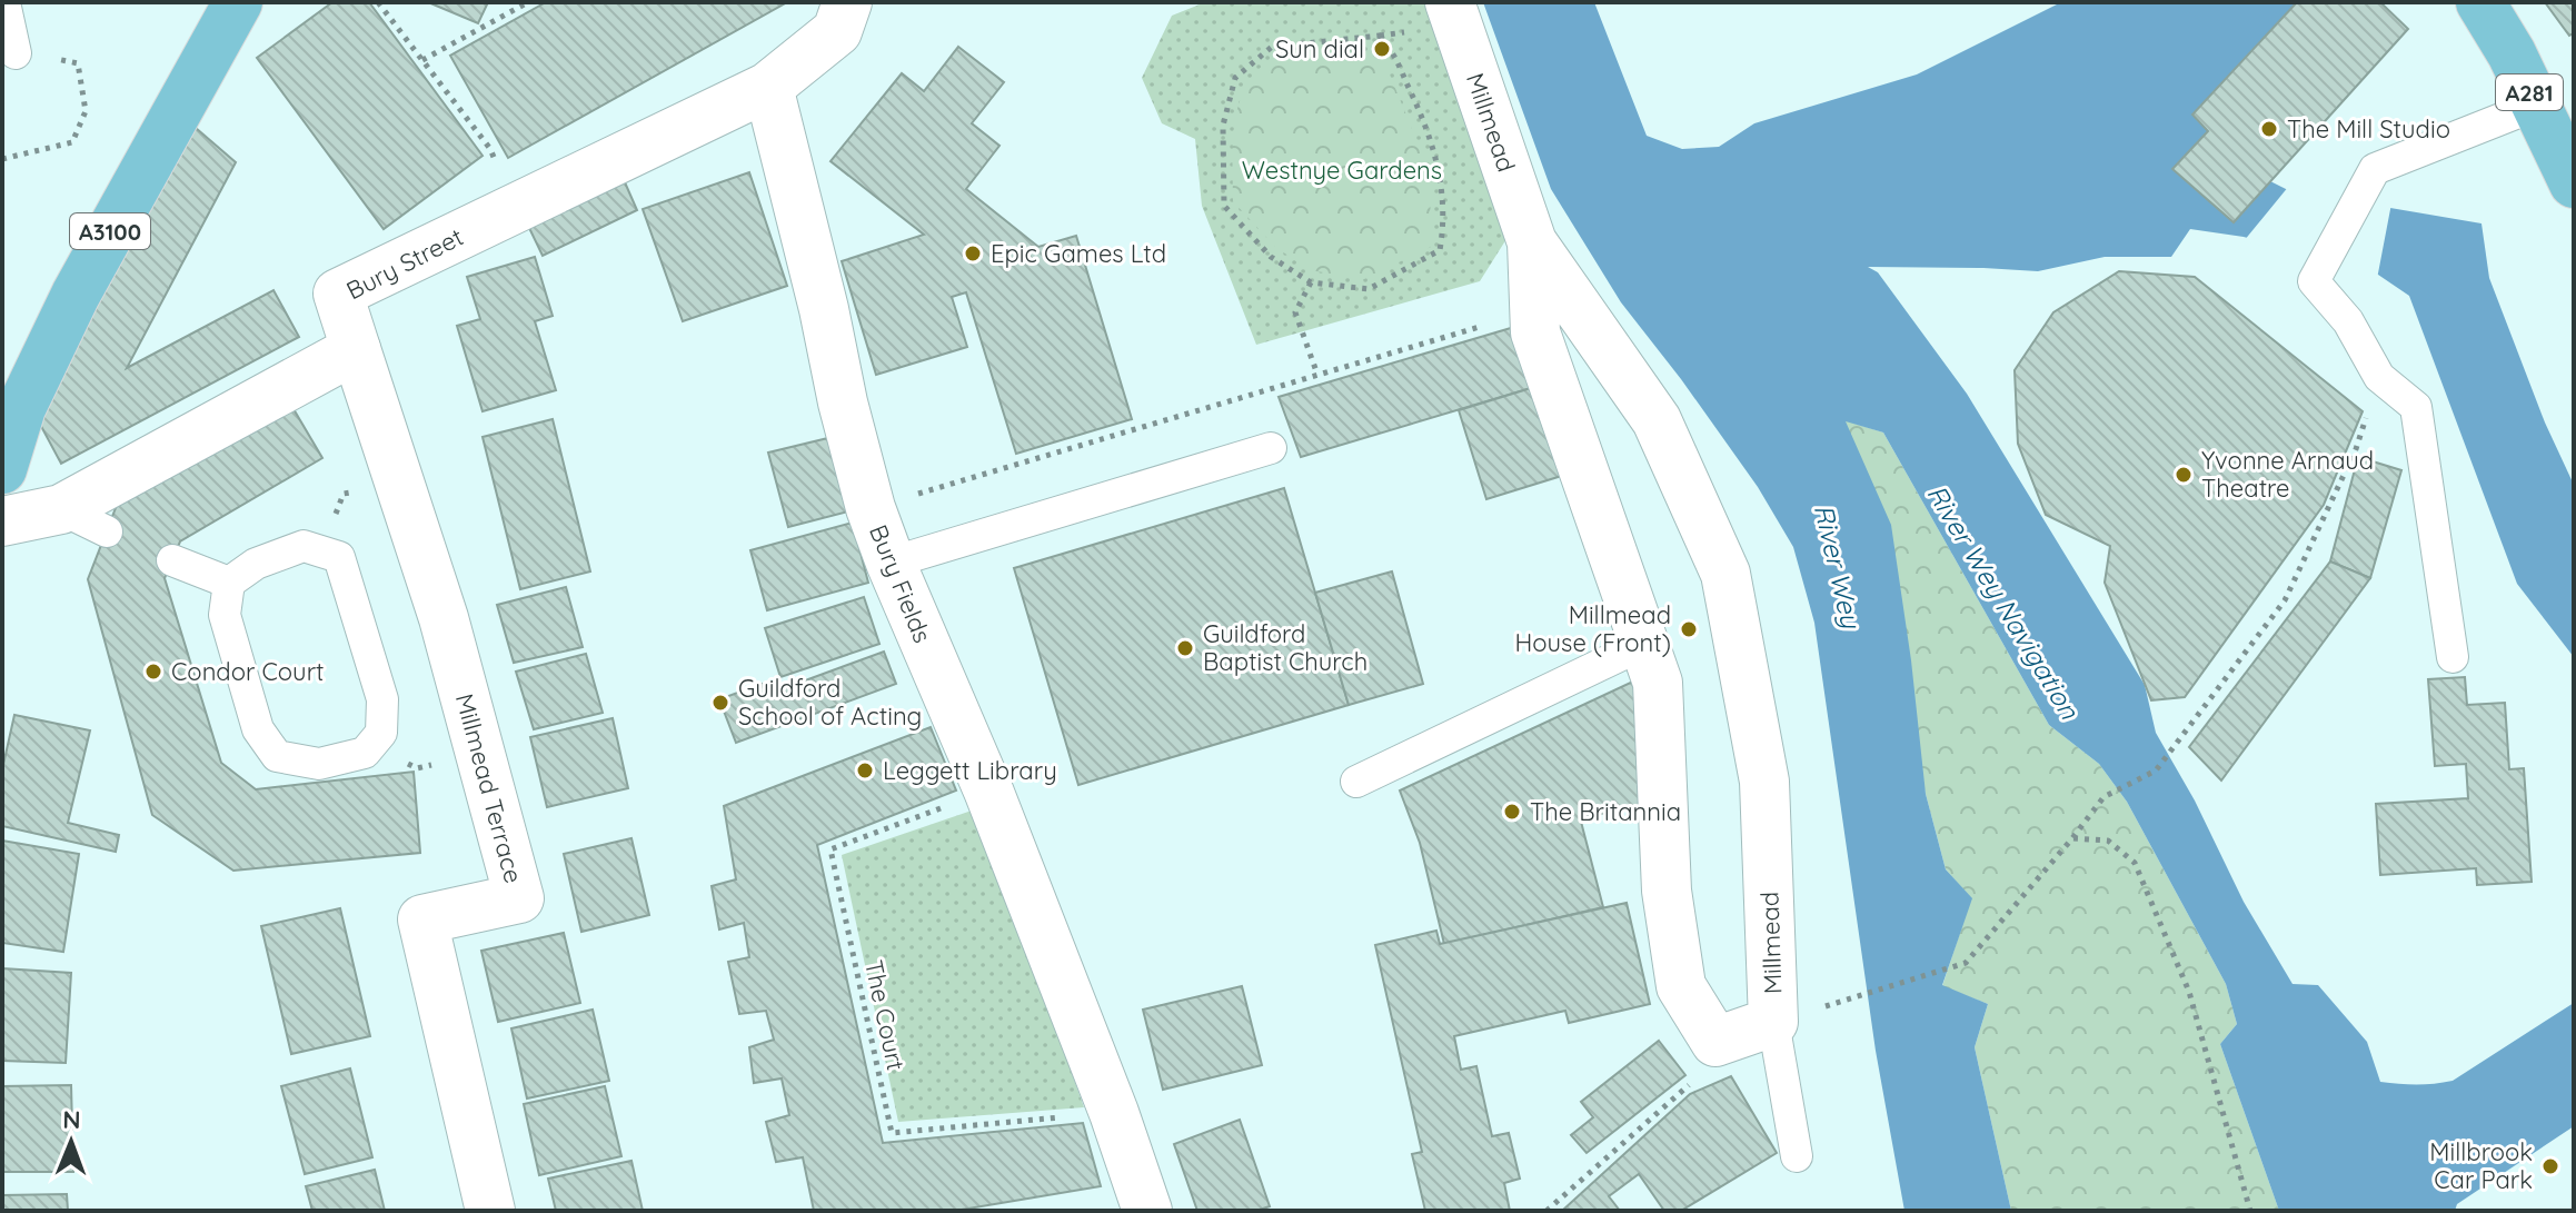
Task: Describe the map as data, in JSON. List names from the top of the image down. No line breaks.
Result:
{"streets":{"main road":["A281","A3100"],"street":["Millmead","Bury Street","Bury Fields","Millmead Terrace"],"path":["The Court"]},"crossings":[["Bury Street","Bury Fields"],["Bury Street","Millmead Terrace"],["Bury Fields","The Court"]],"water":["River Wey","River Wey Navigation"],"parks":["Westnye Gardens"],"places":["Sun dial","The Mill Studio","Epic Games Ltd","Yvonne Arnaud Theatre","Millmead House (Front)","Guildford Baptist Church","Condor Court","Guildford School of Acting","Leggett Library","The Britannia","Millbrook Car Park"],"north":"top"}
